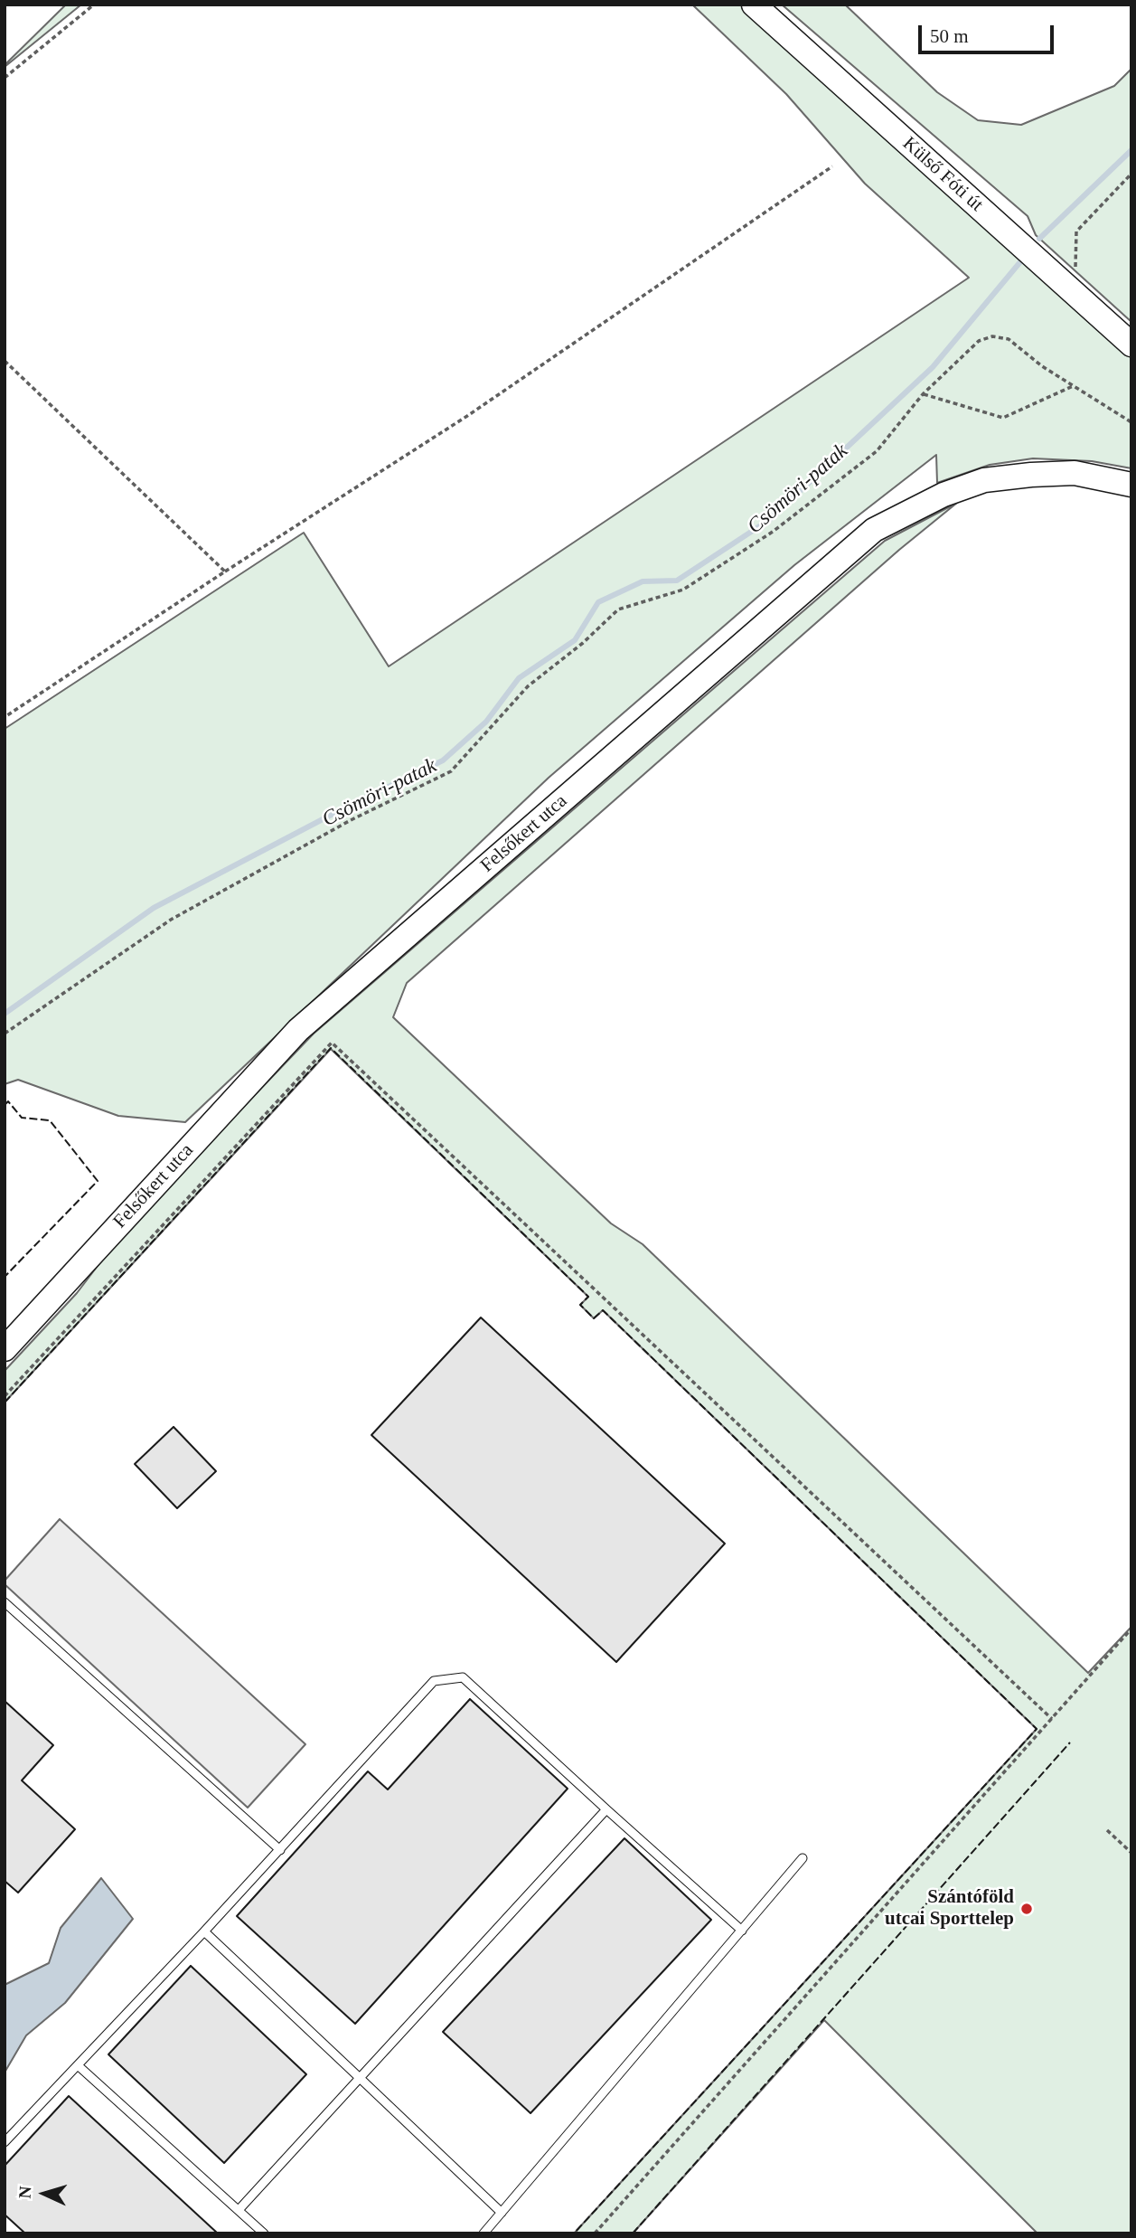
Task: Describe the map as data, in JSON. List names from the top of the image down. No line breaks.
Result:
{"streets":{"street":["Külső Fóti út","Felsőkert utca"]},"water":["Csömöri-patak"],"places":["Szántóföld utcai Sporttelep"],"scale_bar":"50 m","north":"left"}
